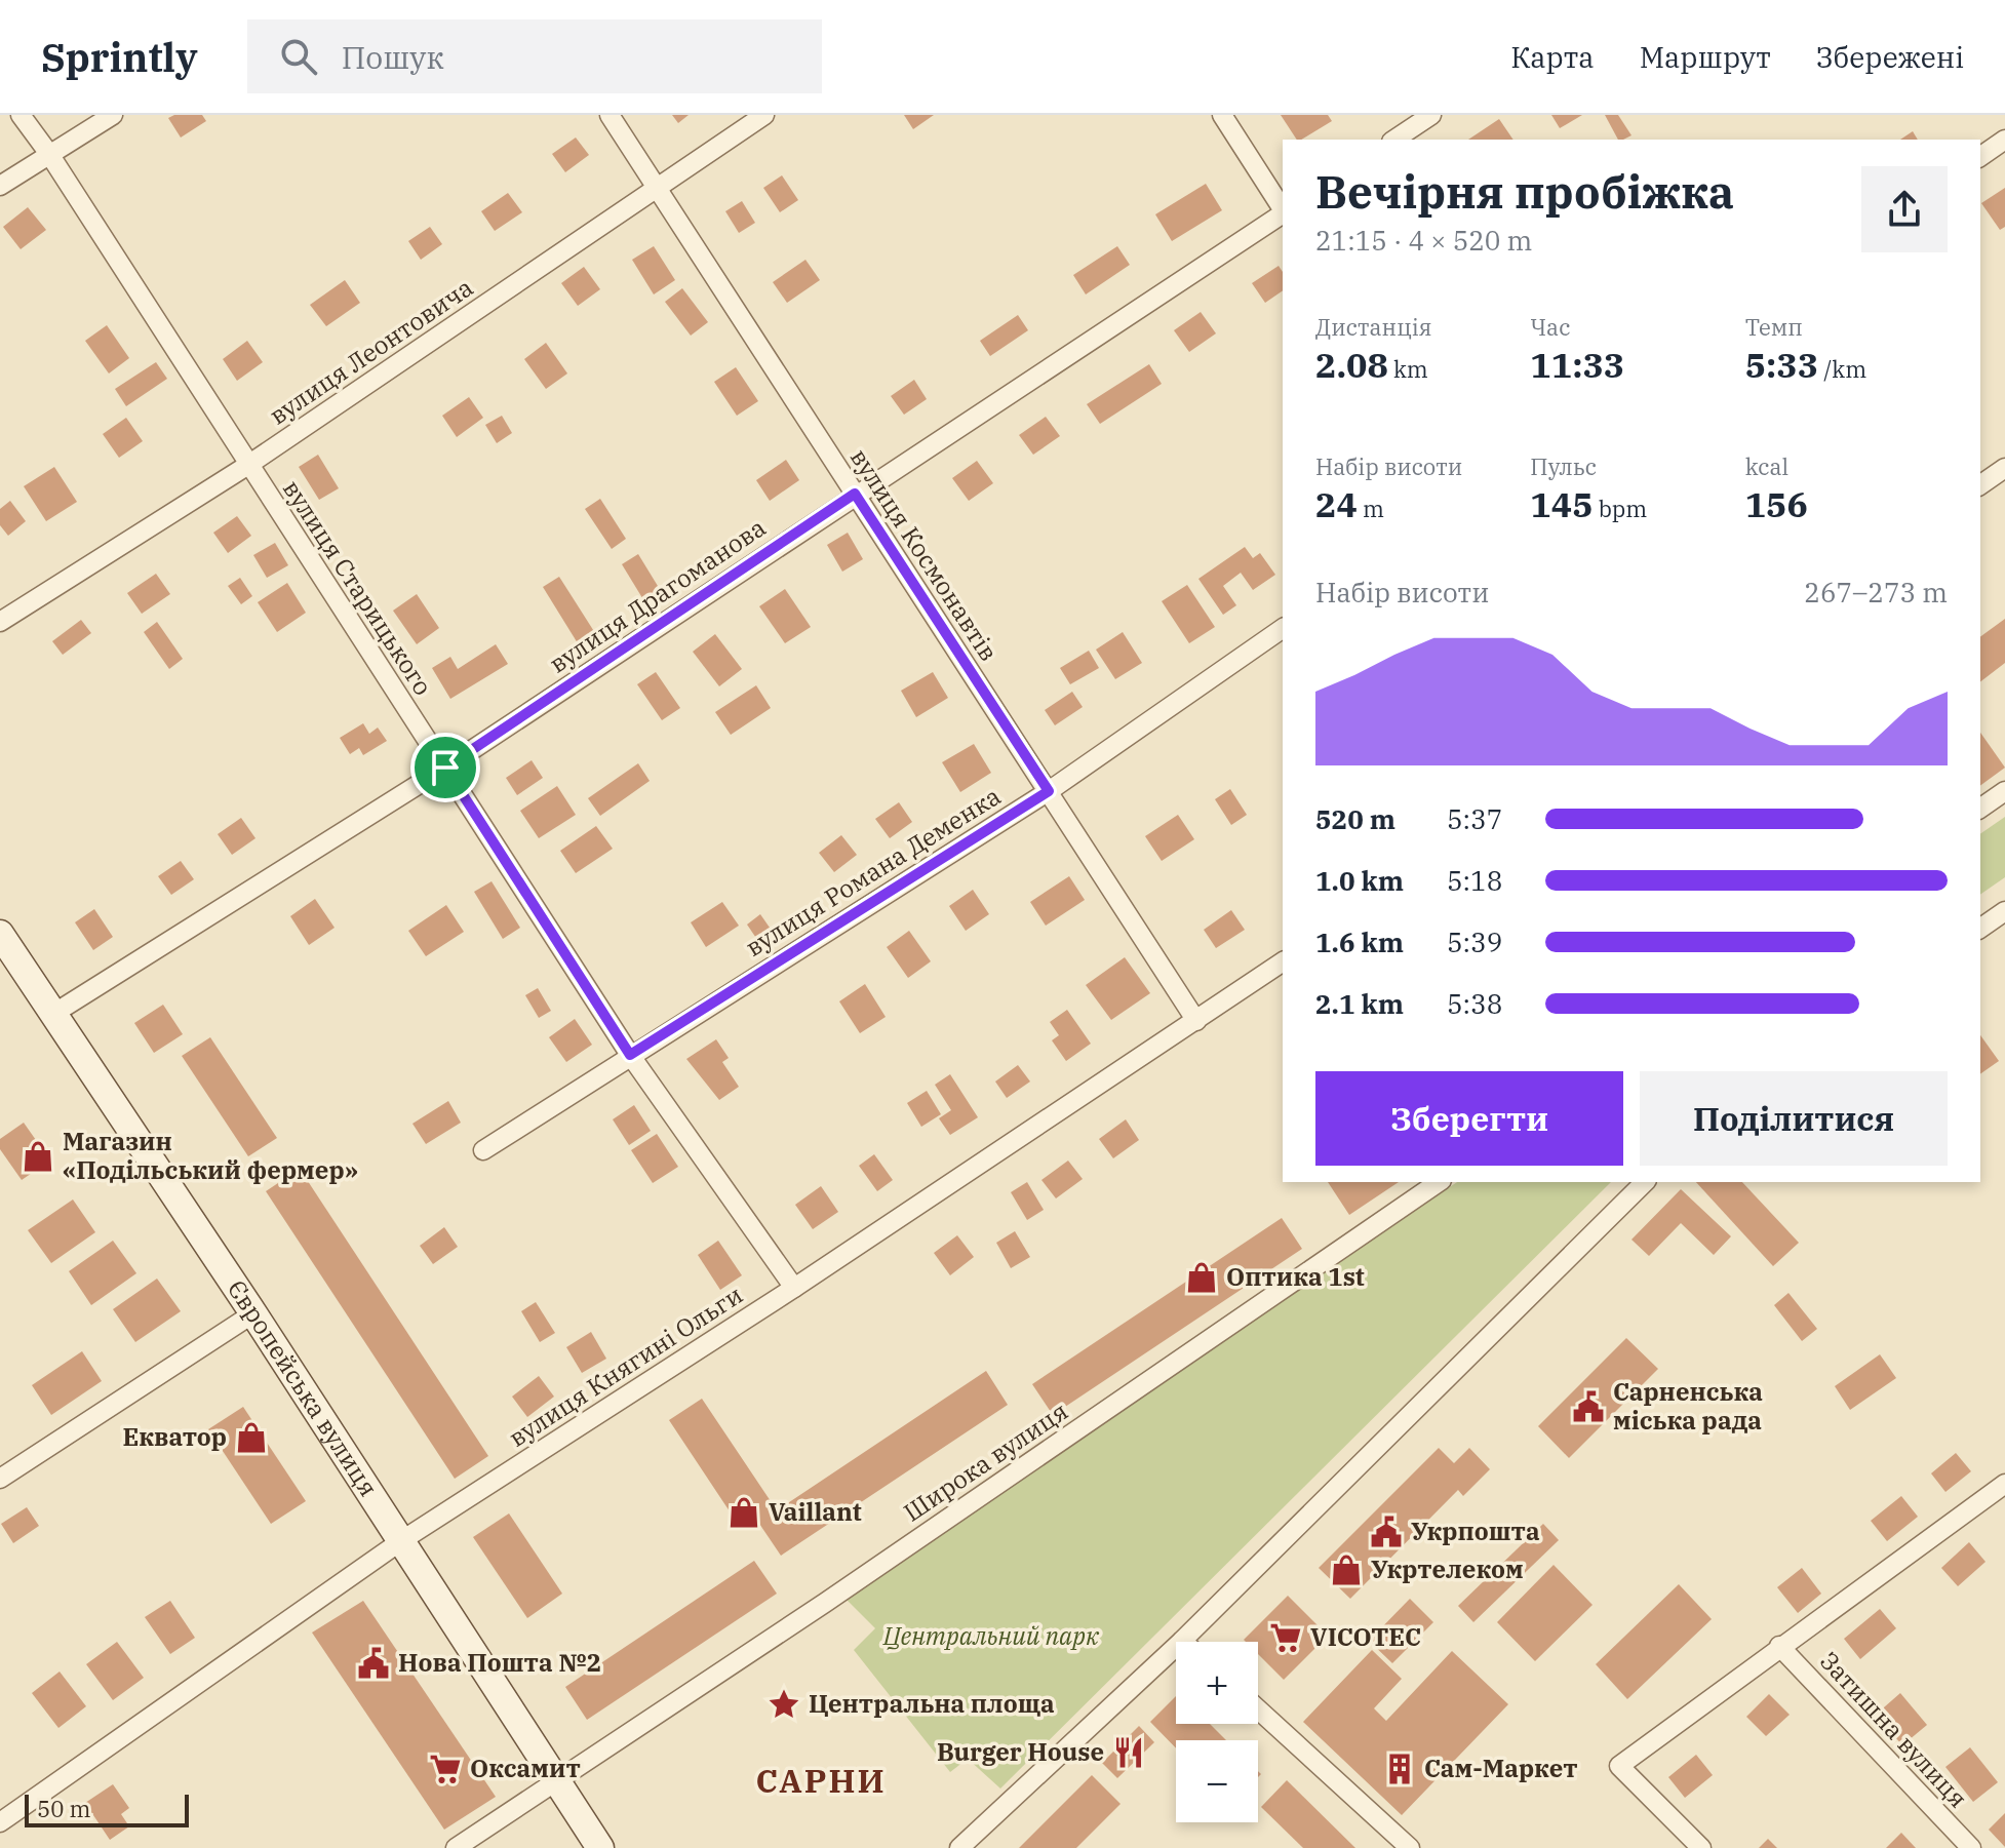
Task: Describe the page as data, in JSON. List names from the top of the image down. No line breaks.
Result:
{"streets":{"main road":["Європейська вулиця"],"street":["вулиця Леонтовича","вулиця Космонавтів","вулиця Старицького","вулиця Драгоманова","вулиця Романа Деменка","вулиця Княгині Ольги","Широка вулиця","Затишна вулиця"]},"crossings":[["вулиця Леонтовича","вулиця Космонавтів"],["вулиця Леонтовича","вулиця Старицького"],["вулиця Космонавтів","вулиця Драгоманова"],["вулиця Космонавтів","вулиця Романа Деменка"],["вулиця Космонавтів","вулиця Княгині Ольги"],["вулиця Старицького","вулиця Драгоманова"],["вулиця Старицького","вулиця Романа Деменка"],["вулиця Старицького","вулиця Княгині Ольги"],["вулиця Драгоманова","Європейська вулиця"],["вулиця Княгині Ольги","Європейська вулиця"],["Європейська вулиця","Широка вулиця"]],"districts":["САРНИ"],"parks":["Центральний парк"],"places":{"shop":["Магазин «Подільський фермер»","Оптика 1st","Екватор","Vaillant","Укртелеком"],"public building":["Сарненська міська рада","Укрпошта","Нова Пошта №2"],"supermarket":["VICOTEC","Оксамит"],"place":["Центральна площа"],"restaurant":["Burger House"],"building":["Сам-Маркет"]},"scale_bar":"50 m","page":{"header":"Sprintly","search":"Пошук","nav":["Карта","Маршрут","Збережені"],"heading":["Вечірня пробіжка","21:15 · 4 × 520 m"],"stats":[["Дистанція","2.08 km"],["Час","11:33"],["Темп","5:33 /km"],["Набір висоти","24 m"],["Пульс","145 bpm"],["kcal","156"]],"chart":["Набір висоти","267–273 m"],"list":[{"name":"520 m","note":"5:37"},{"name":"1.0 km","note":"5:18"},{"name":"1.6 km","note":"5:39"},{"name":"2.1 km","note":"5:38"}],"buttons":["Зберегти","Поділитися"],"map_buttons":["+","−"],"scale":"50 m"}}
